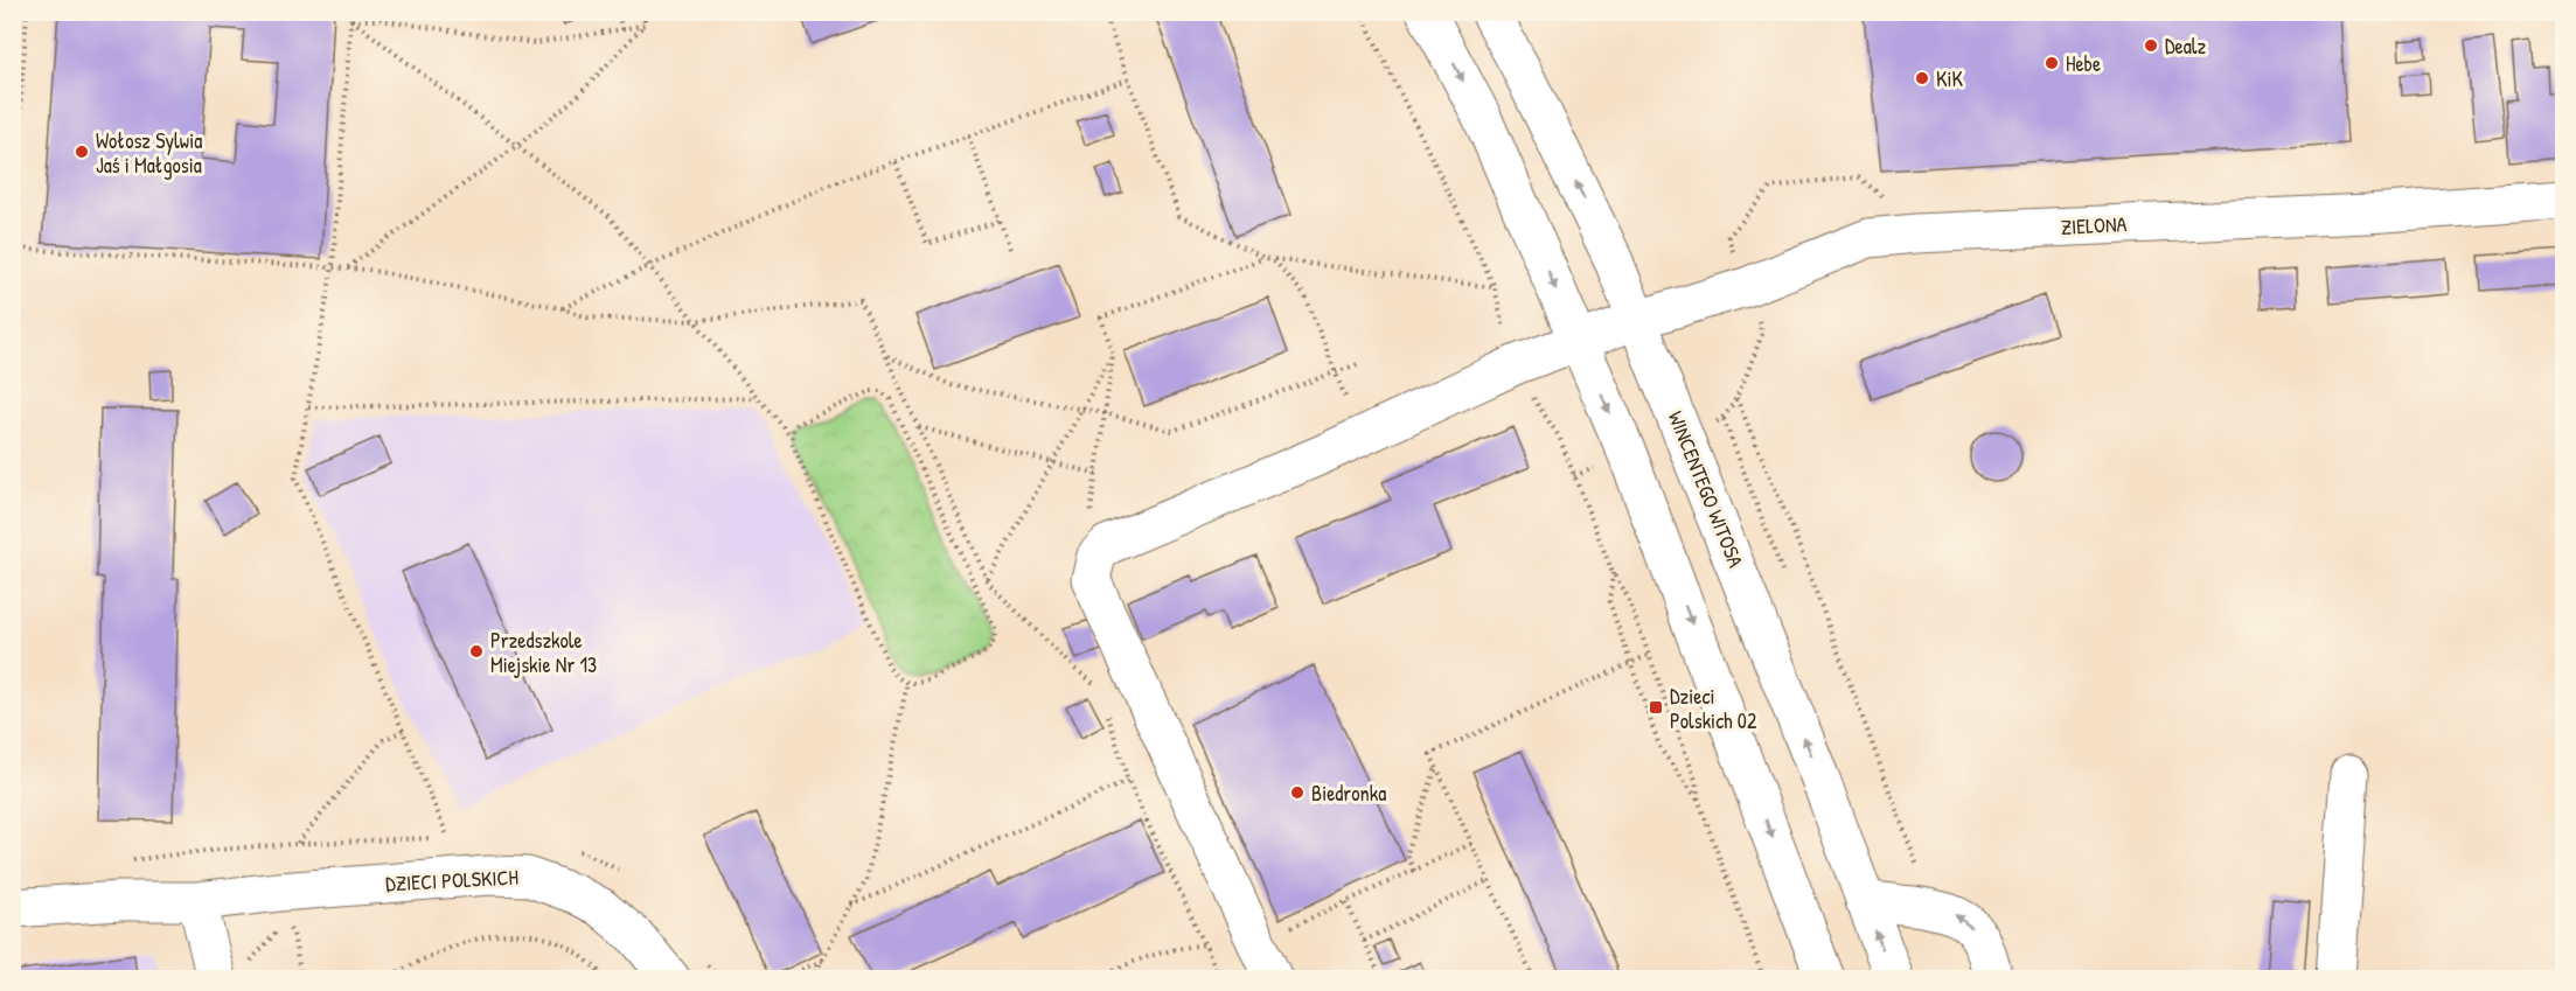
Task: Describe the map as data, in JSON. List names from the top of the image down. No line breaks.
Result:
{"streets":{"main road":["ZIELONA","WINCENTEGO WITOSA","DZIECI POLSKICH"]},"crossings":[["ZIELONA","WINCENTEGO WITOSA"]],"places":{"other":["Dealz","Hebe","KiK","Wołosz Sylwia Jaś i Małgosia","Przedszkole Miejskie Nr 13","Biedronka"],"transit":["Dzieci Polskich 02"]}}
